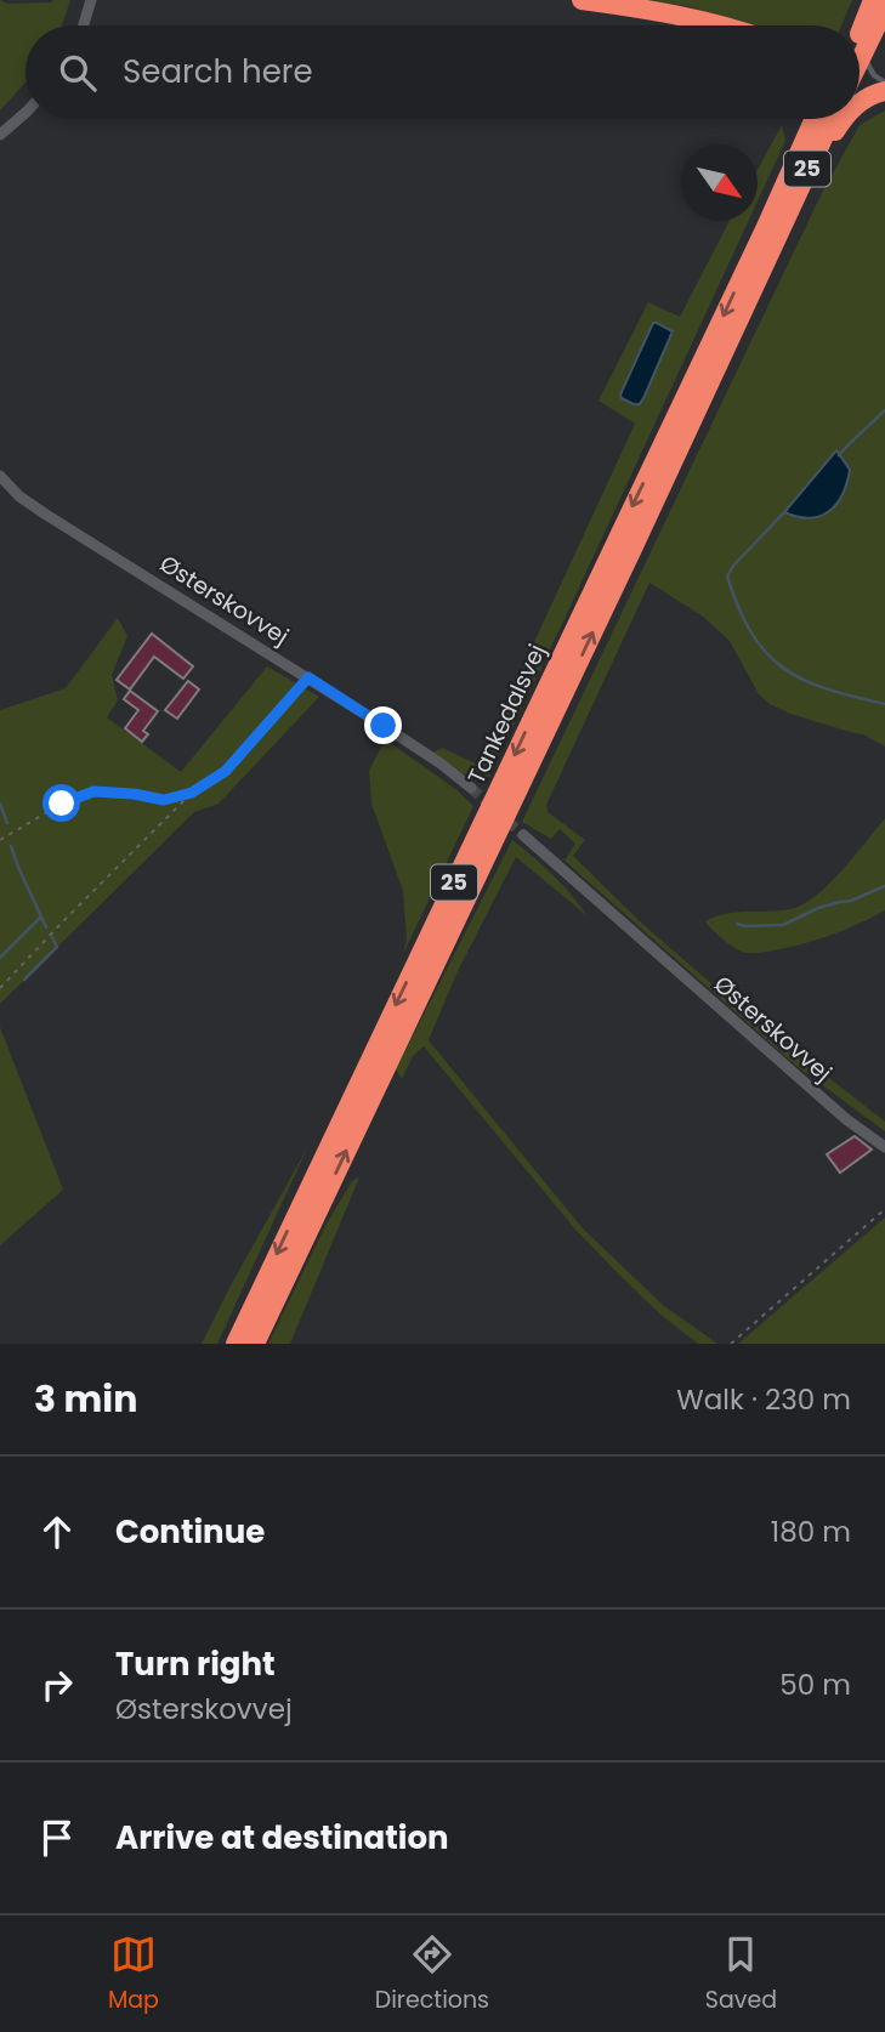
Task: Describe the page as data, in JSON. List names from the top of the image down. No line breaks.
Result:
{"streets":{"highway":["25","Tankedalsvej"],"street":["Østerskovvej"]},"north":"bottom right","page":{"search":"Search here","heading":["3 min","Walk · 230 m"],"list":[["Continue","180 m"],["Turn right","Østerskovvej","50 m"],"Arrive at destination"],"nav":["Map","Directions","Saved"]}}
